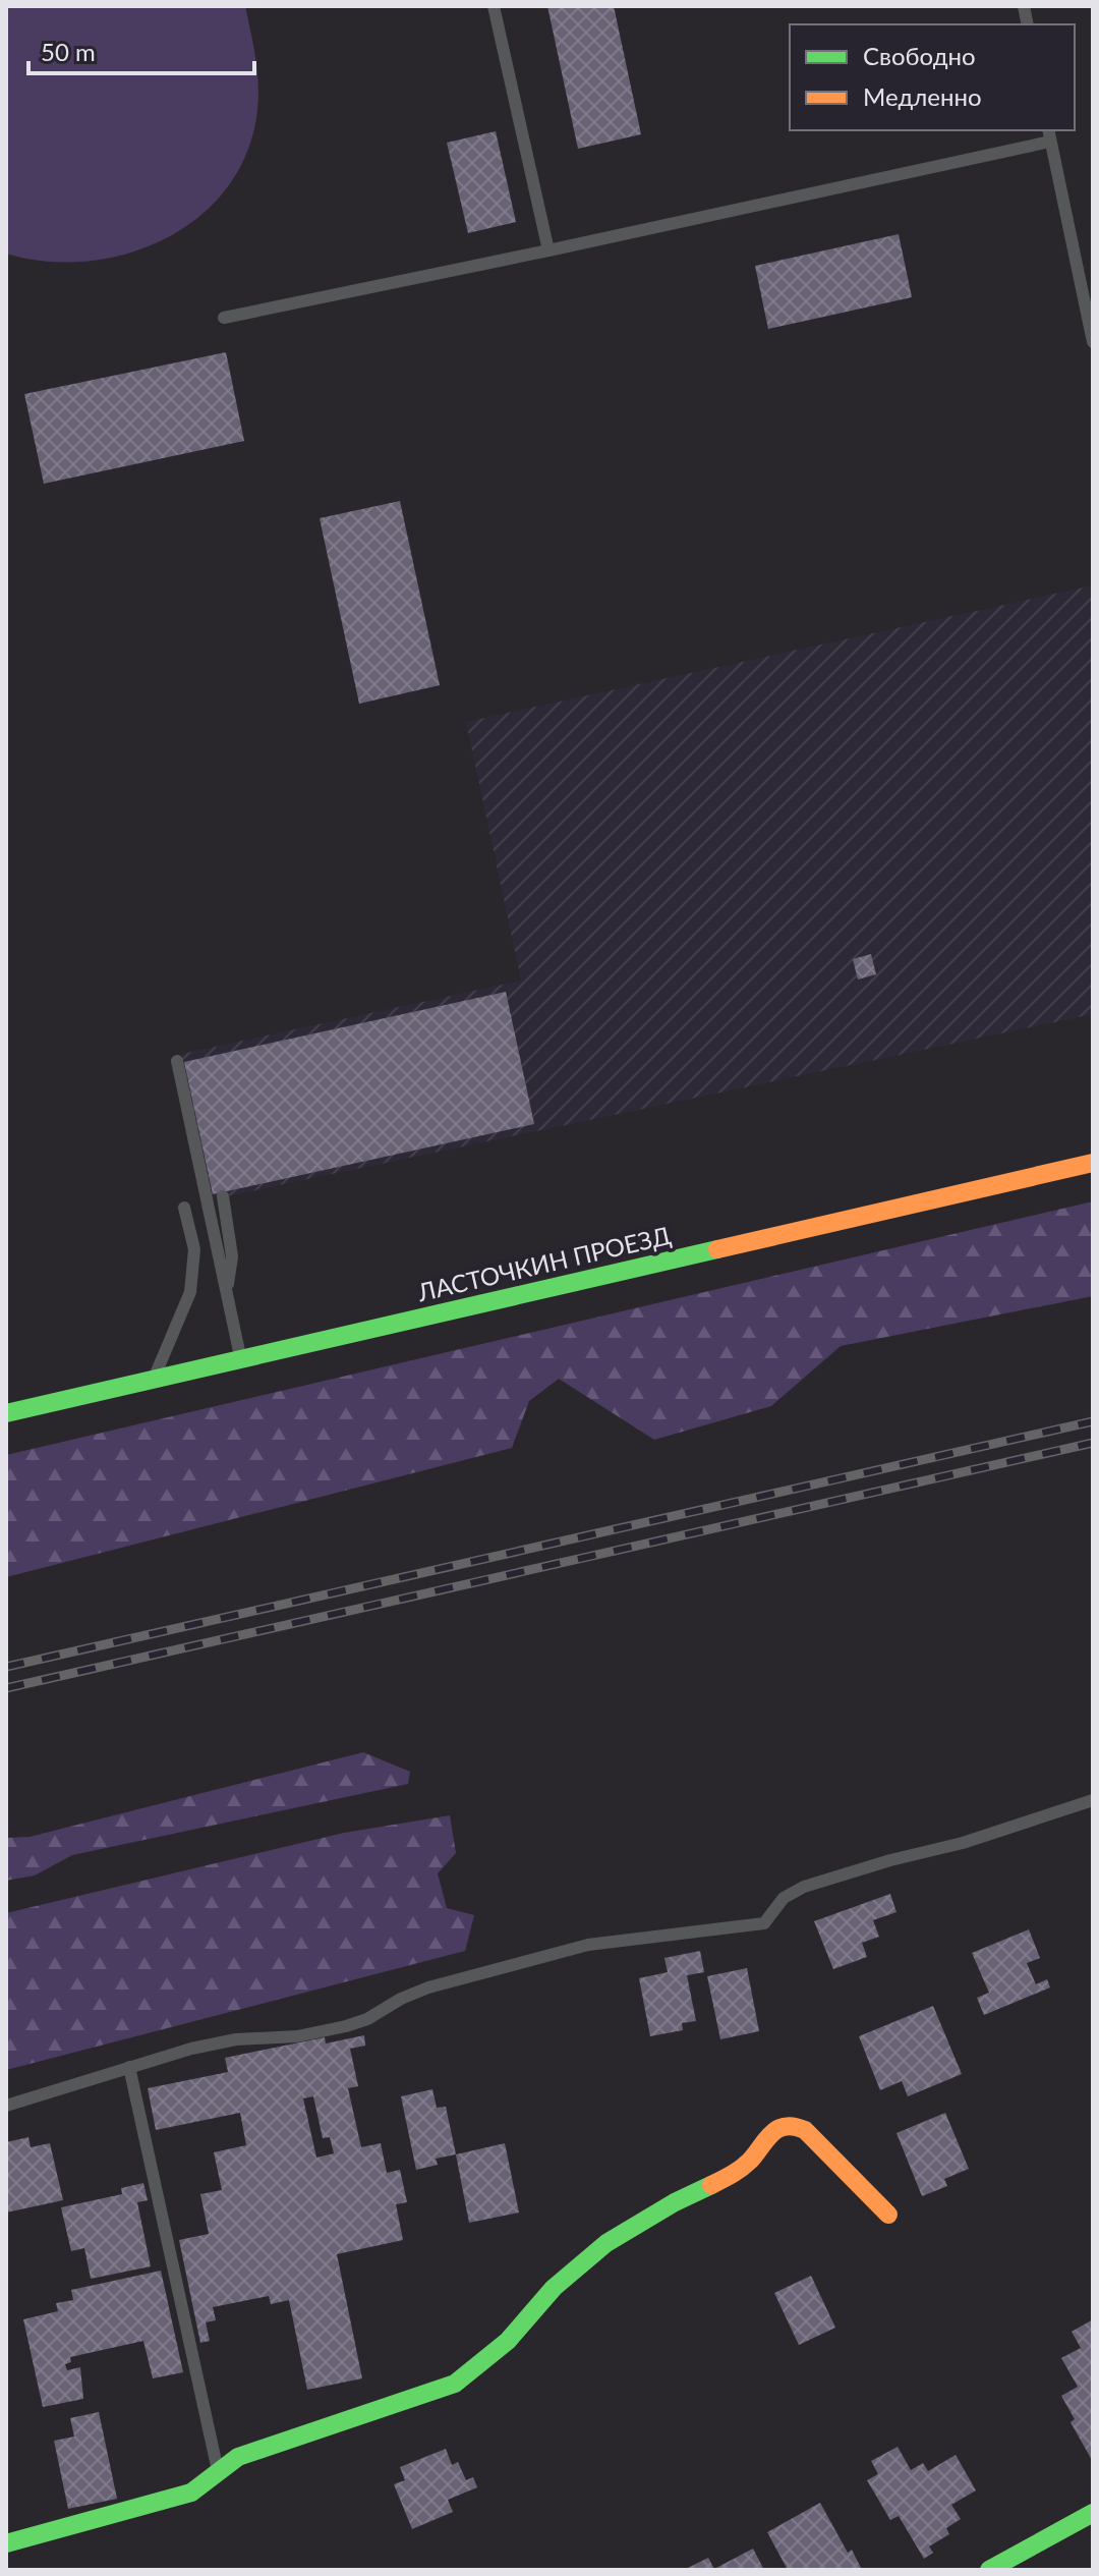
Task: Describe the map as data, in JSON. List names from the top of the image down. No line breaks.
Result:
{"streets":{"street":["ЛАСТОЧКИН ПРОЕЗД"]},"legend":["Свободно","Медленно"],"scale_bar":"50 m"}
